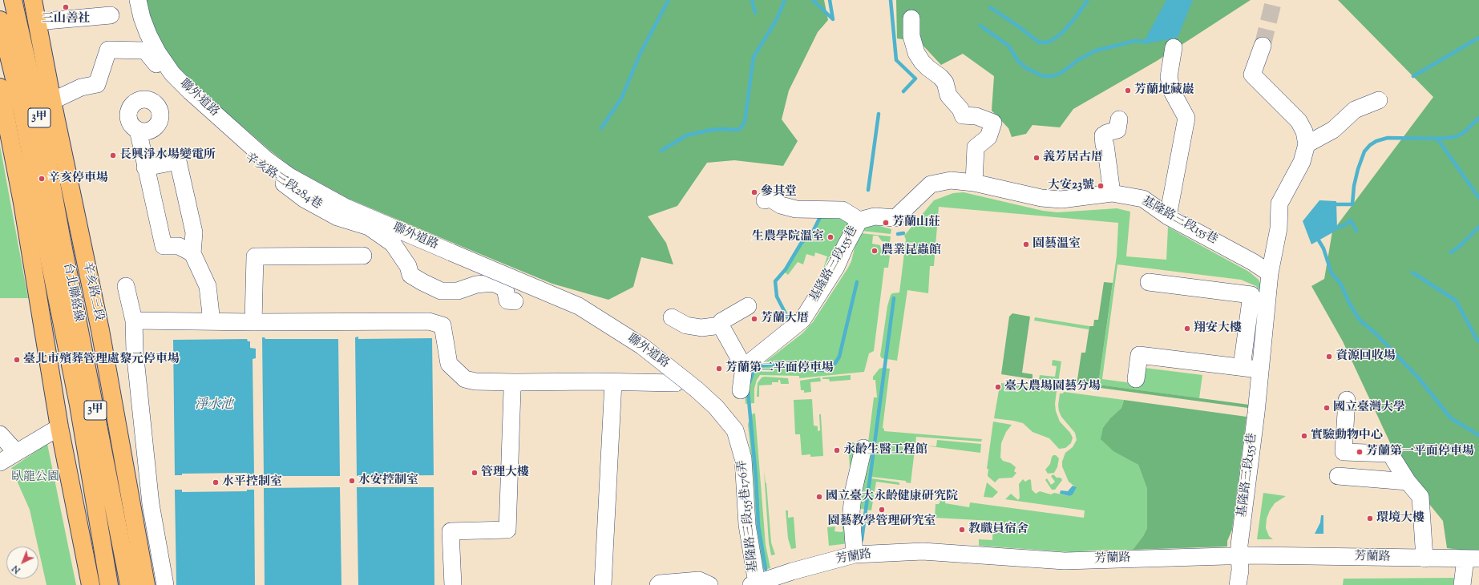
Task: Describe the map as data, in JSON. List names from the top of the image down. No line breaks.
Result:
{"streets":{"main road":["3甲","辛亥路三段","台北聯絡線"],"street":["聯外道路","辛亥路三段284巷","基隆路三段155巷","基隆路三段155巷176弄","芳蘭路"]},"crossings":[["聯外道路","基隆路三段155巷176弄"],["基隆路三段155巷","芳蘭路"],["基隆路三段155巷176弄","芳蘭路"]],"water":["淨水池"],"parks":["臥龍公園"],"places":["三山善社","芳蘭地藏巖","長興淨水場變電所","義芳居古厝","辛亥停車場","大安23號","參其堂","芳蘭山莊","生農學院溫室","園藝溫室","農業昆蟲館","芳蘭大厝","翔安大樓","資源回收場","臺北市殯葬管理處黎元停車場","芳蘭第二平面停車場","臺大農場園藝分場","國立臺灣大學","實驗動物中心","永齡生醫工程館","芳蘭第一平面停車場","管理大樓","水安控制室","水平控制室","國立臺大永齡健康研究院","園藝教學管理研究室","環境大樓","教職員宿舍"],"north":"bottom left"}
